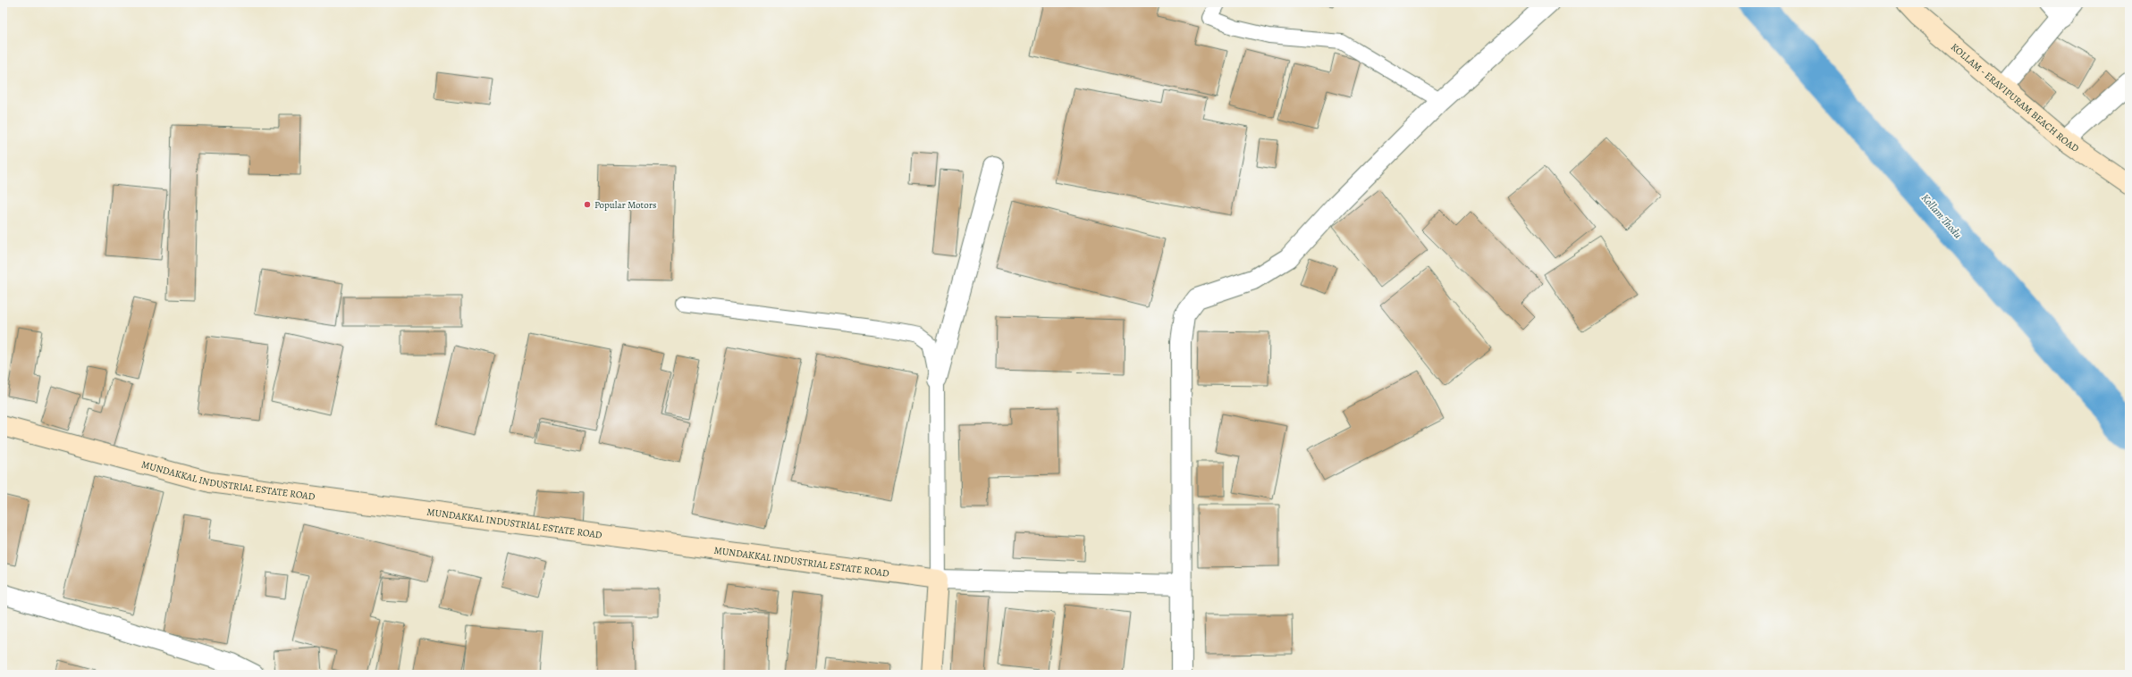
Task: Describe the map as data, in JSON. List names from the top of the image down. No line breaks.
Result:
{"streets":{"street":["KOLLAM - ERAVIPURAM BEACH ROAD","MUNDAKKAL INDUSTRIAL ESTATE ROAD"]},"water":["Kollam Thodu"],"places":["Popular Motors"]}
